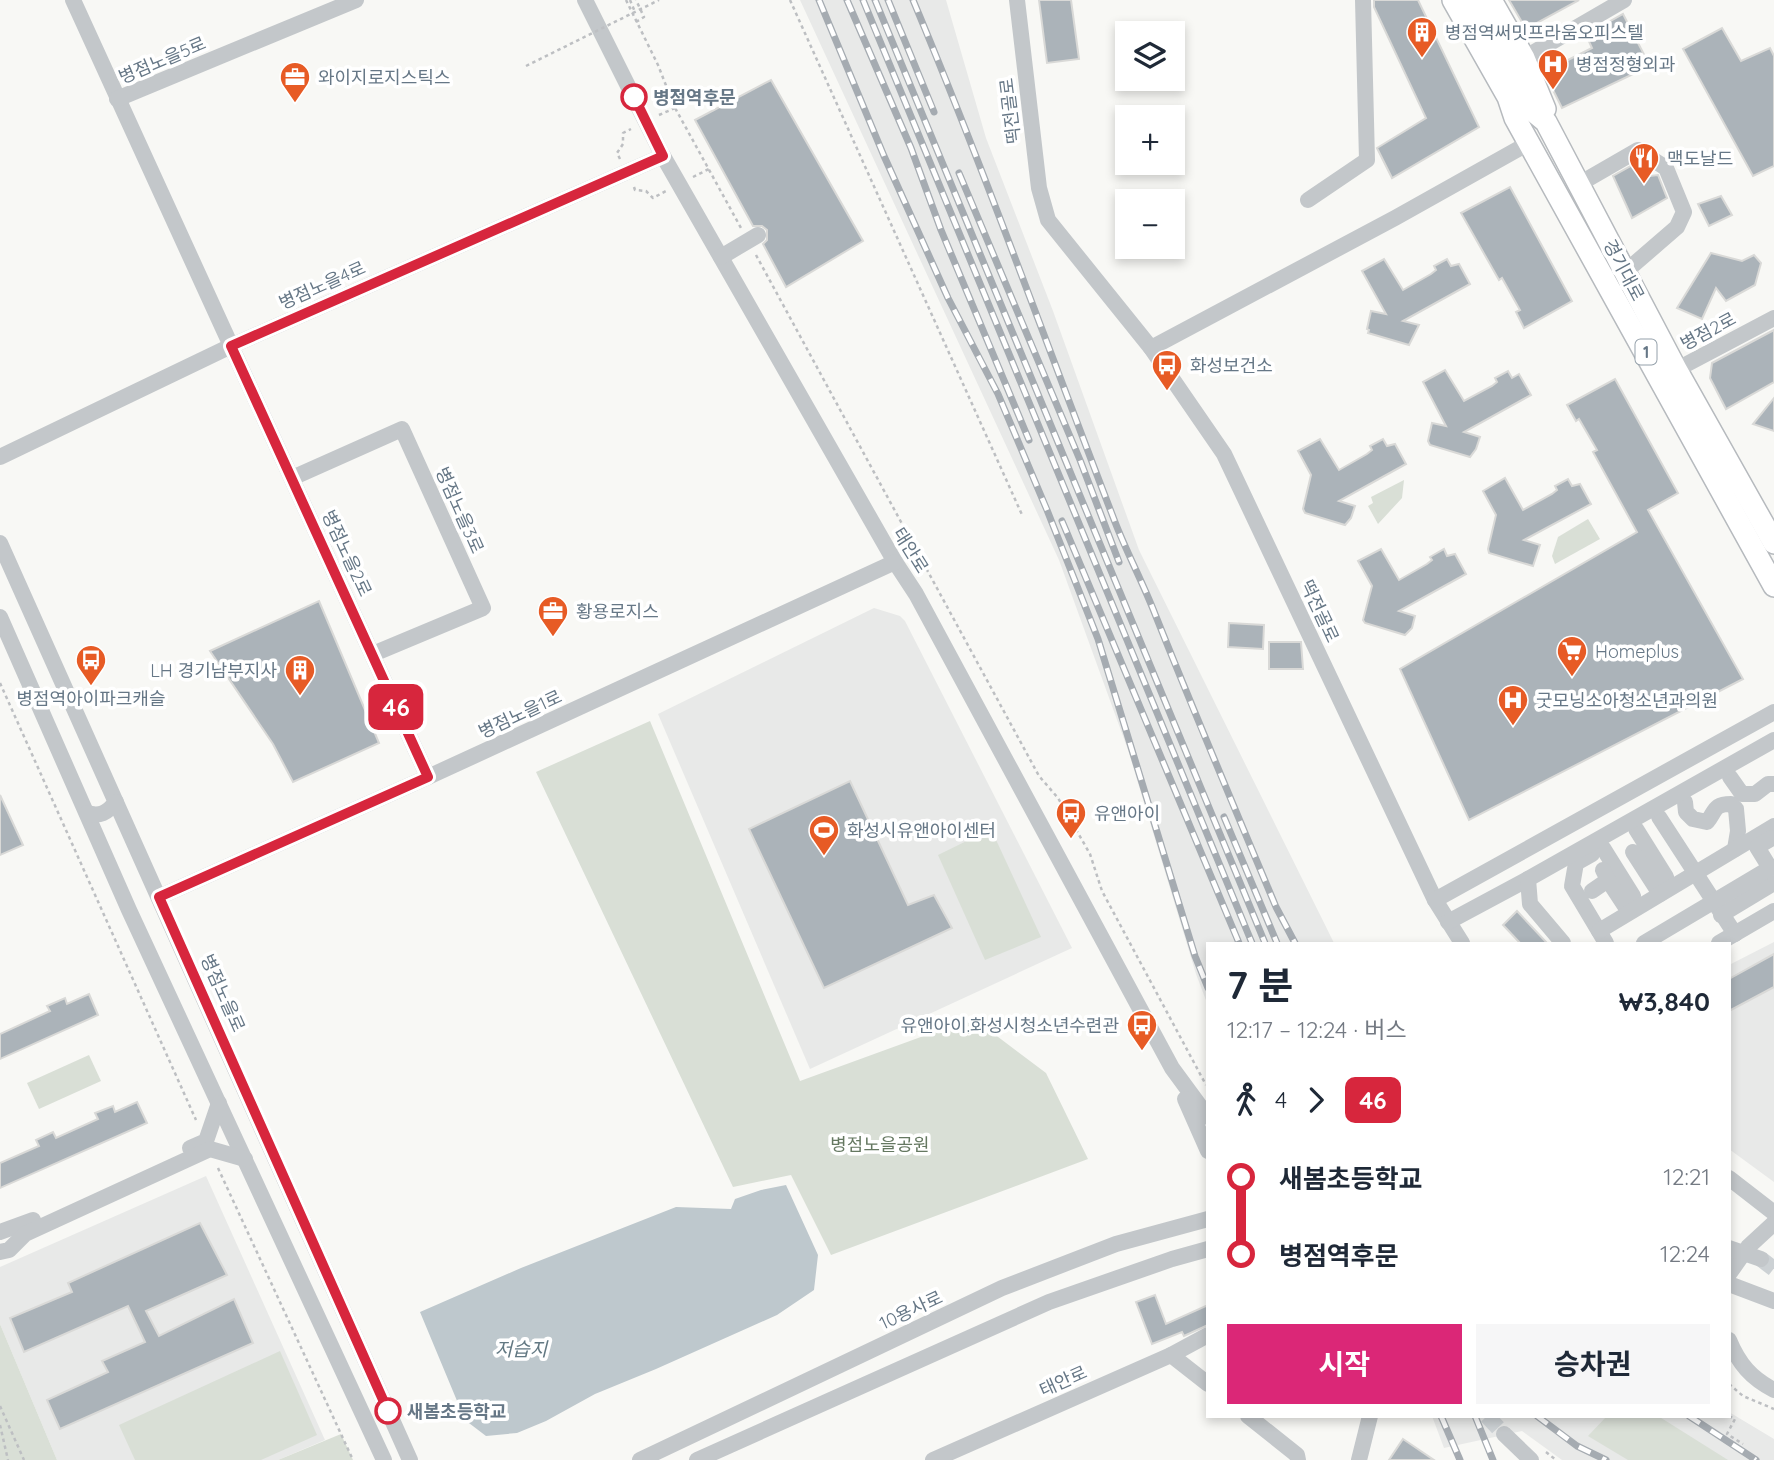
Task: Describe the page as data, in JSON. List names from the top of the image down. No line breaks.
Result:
{"streets":{"main road":["경기대로","1"],"street":["병점노을5로","떡전골로","병점노을4로","병점2로","병점노을3로","태안로","병점노을2로","병점노을1로","병점노을로","10용사로"]},"crossings":[["병점노을5로","병점노을4로"],["병점노을5로","병점노을2로"],["경기대로","병점2로"],["병점노을4로","태안로"],["병점노을4로","병점노을2로"],["병점노을3로","병점노을2로"],["태안로","병점노을1로"],["병점노을2로","병점노을1로"],["병점노을1로","병점노을로"]],"water":["저습지"],"parks":["병점노을공원"],"places":{"building":["병점역써밋프라움오피스텔","LH 경기남부지사"],"hospital":["병점정형외과","굿모닝소아청소년과의원"],"other":["병점역후문","새봄초등학교"],"office":["와이지로지스틱스","황용로지스"],"restaurant":["맥도날드"],"bus stop":["화성보건소","병점역아이파크캐슬","유앤아이","유앤아이.화성시청소년수련관"],"supermarket":["Homeplus"],"sports":["화성시유앤아이센터"]},"lines":["bus line 46"],"page":{"on_map":"46","map_buttons":["+","−"],"heading":["7 분","12:17 – 12:24 · 버스","₩3,840"],"legs":["4","46"],"list":[{"name":"새봄초등학교","value":"12:21"},{"name":"병점역후문","value":"12:24"}],"buttons":["시작","승차권"]}}
